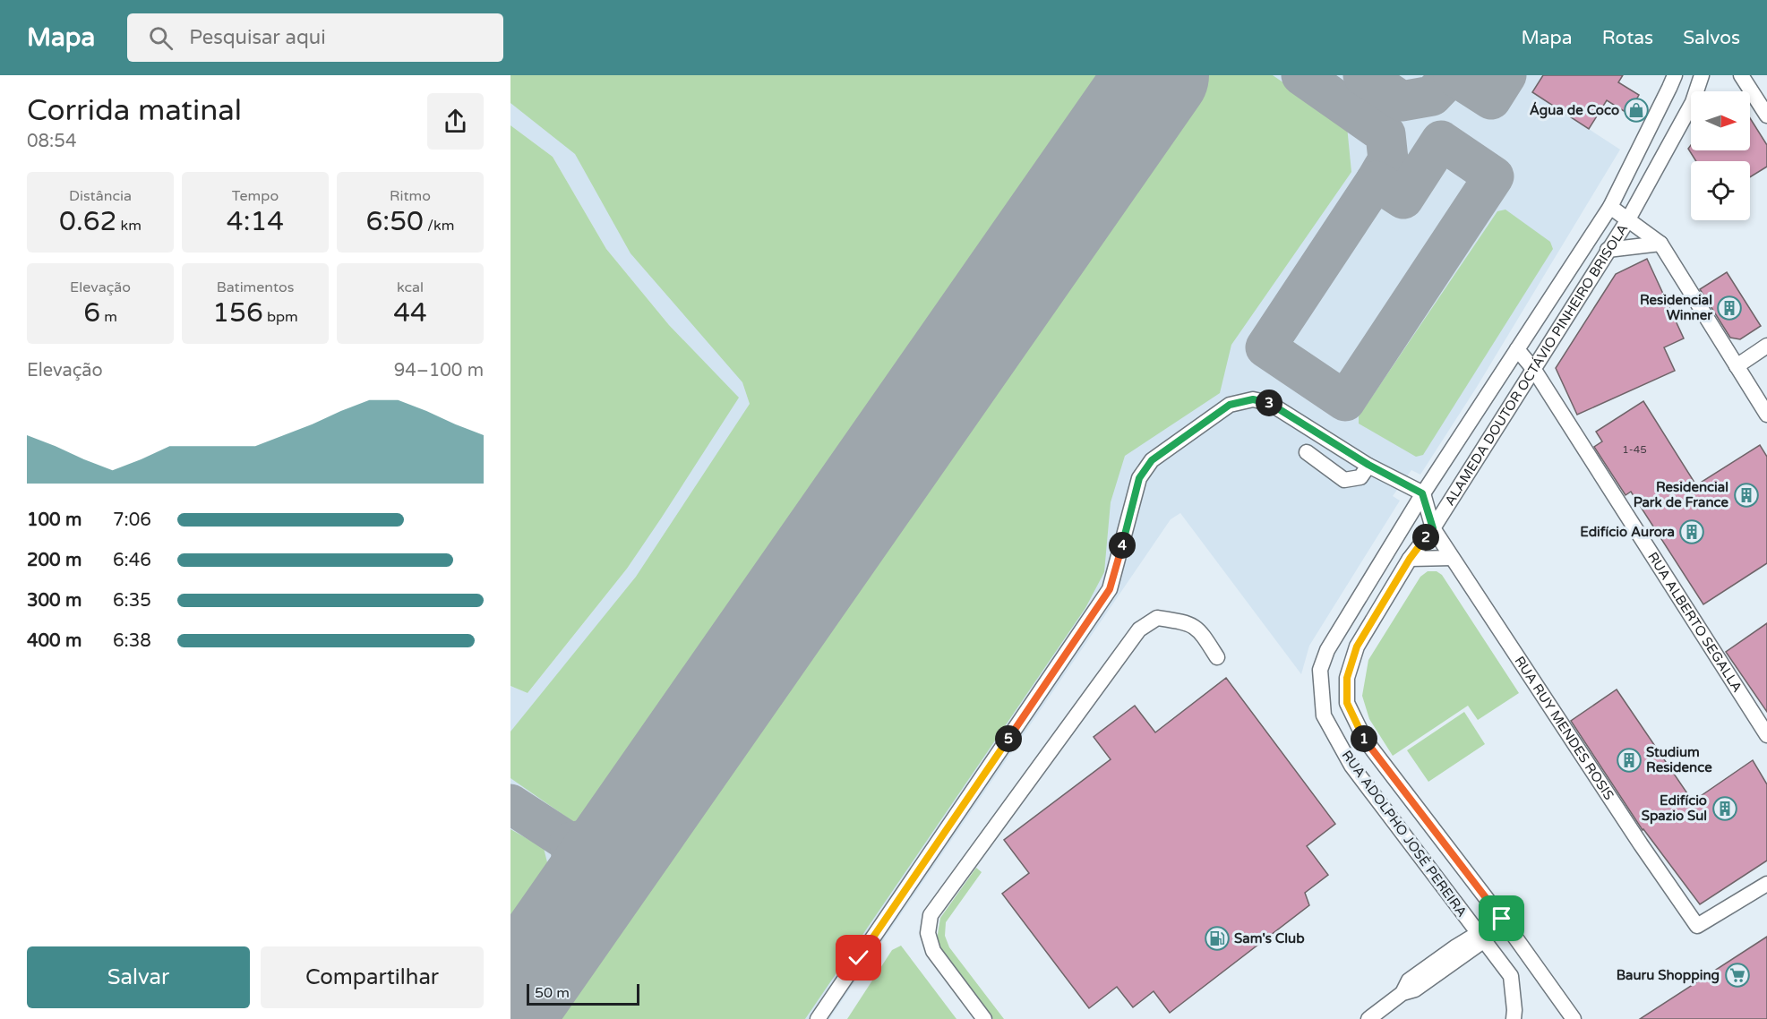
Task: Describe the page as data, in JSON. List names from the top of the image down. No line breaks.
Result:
{"streets":{"street":["ALAMEDA DOUTOR OCTÁVIO PINHEIRO BRISOLA","RUA ALBERTO SEGALLA","RUA RUY MENDES ROSIS","RUA ADOLPHO JOSÉ PEREIRA"]},"crossings":[["ALAMEDA DOUTOR OCTÁVIO PINHEIRO BRISOLA","RUA ALBERTO SEGALLA"],["ALAMEDA DOUTOR OCTÁVIO PINHEIRO BRISOLA","RUA RUY MENDES ROSIS"],["ALAMEDA DOUTOR OCTÁVIO PINHEIRO BRISOLA","RUA ADOLPHO JOSÉ PEREIRA"]],"places":{"shop":["Água de Coco"],"building":["Residencial Winner","Residencial Park de France","Edifício Aurora","Studium Residence","Edifício Spazio Sul"],"fuel station":["Sam's Club"],"supermarket":["Bauru Shopping"]},"house_numbers":["1-45"],"scale_bar":"50 m","north":"right","page":{"header":"Mapa","search":"Pesquisar aqui","nav":["Mapa","Rotas","Salvos"],"heading":["Corrida matinal","08:54"],"stats":[["Distância","0.62 km"],["Tempo","4:14"],["Ritmo","6:50 /km"],["Elevação","6 m"],["Batimentos","156 bpm"],["kcal","44"]],"chart":["Elevação","94–100 m"],"pins":["3","2","4","1","5"],"list":[{"name":"100 m","note":"7:06"},{"name":"200 m","note":"6:46"},{"name":"300 m","note":"6:35"},{"name":"400 m","note":"6:38"}],"buttons":["Salvar","Compartilhar"],"scale":"50 m"}}
